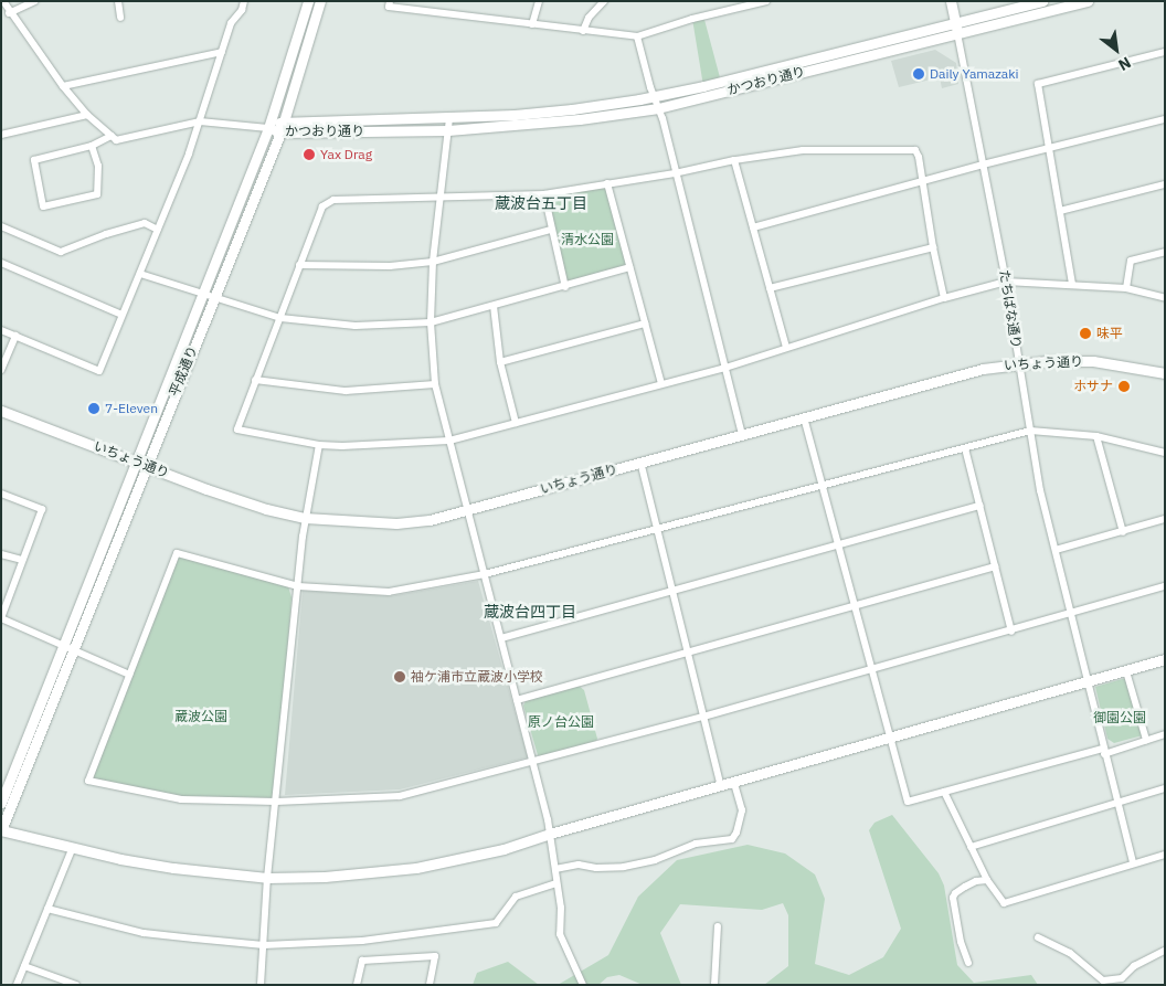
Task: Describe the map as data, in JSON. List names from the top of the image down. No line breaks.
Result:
{"streets":{"street":["かつおり通り","たちばな通り","いちょう通り","平成通り"]},"crossings":[["かつおり通り","たちばな通り"],["かつおり通り","平成通り"],["たちばな通り","いちょう通り"],["いちょう通り","平成通り"]],"districts":["蔵波台五丁目","蔵波台四丁目"],"parks":["清水公園","蔵波公園","御園公園","原ノ台公園"],"places":["Daily Yamazaki","Yax Drag","味平","ホサナ","7-Eleven","袖ケ浦市立蔵波小学校"],"north":"bottom right"}
